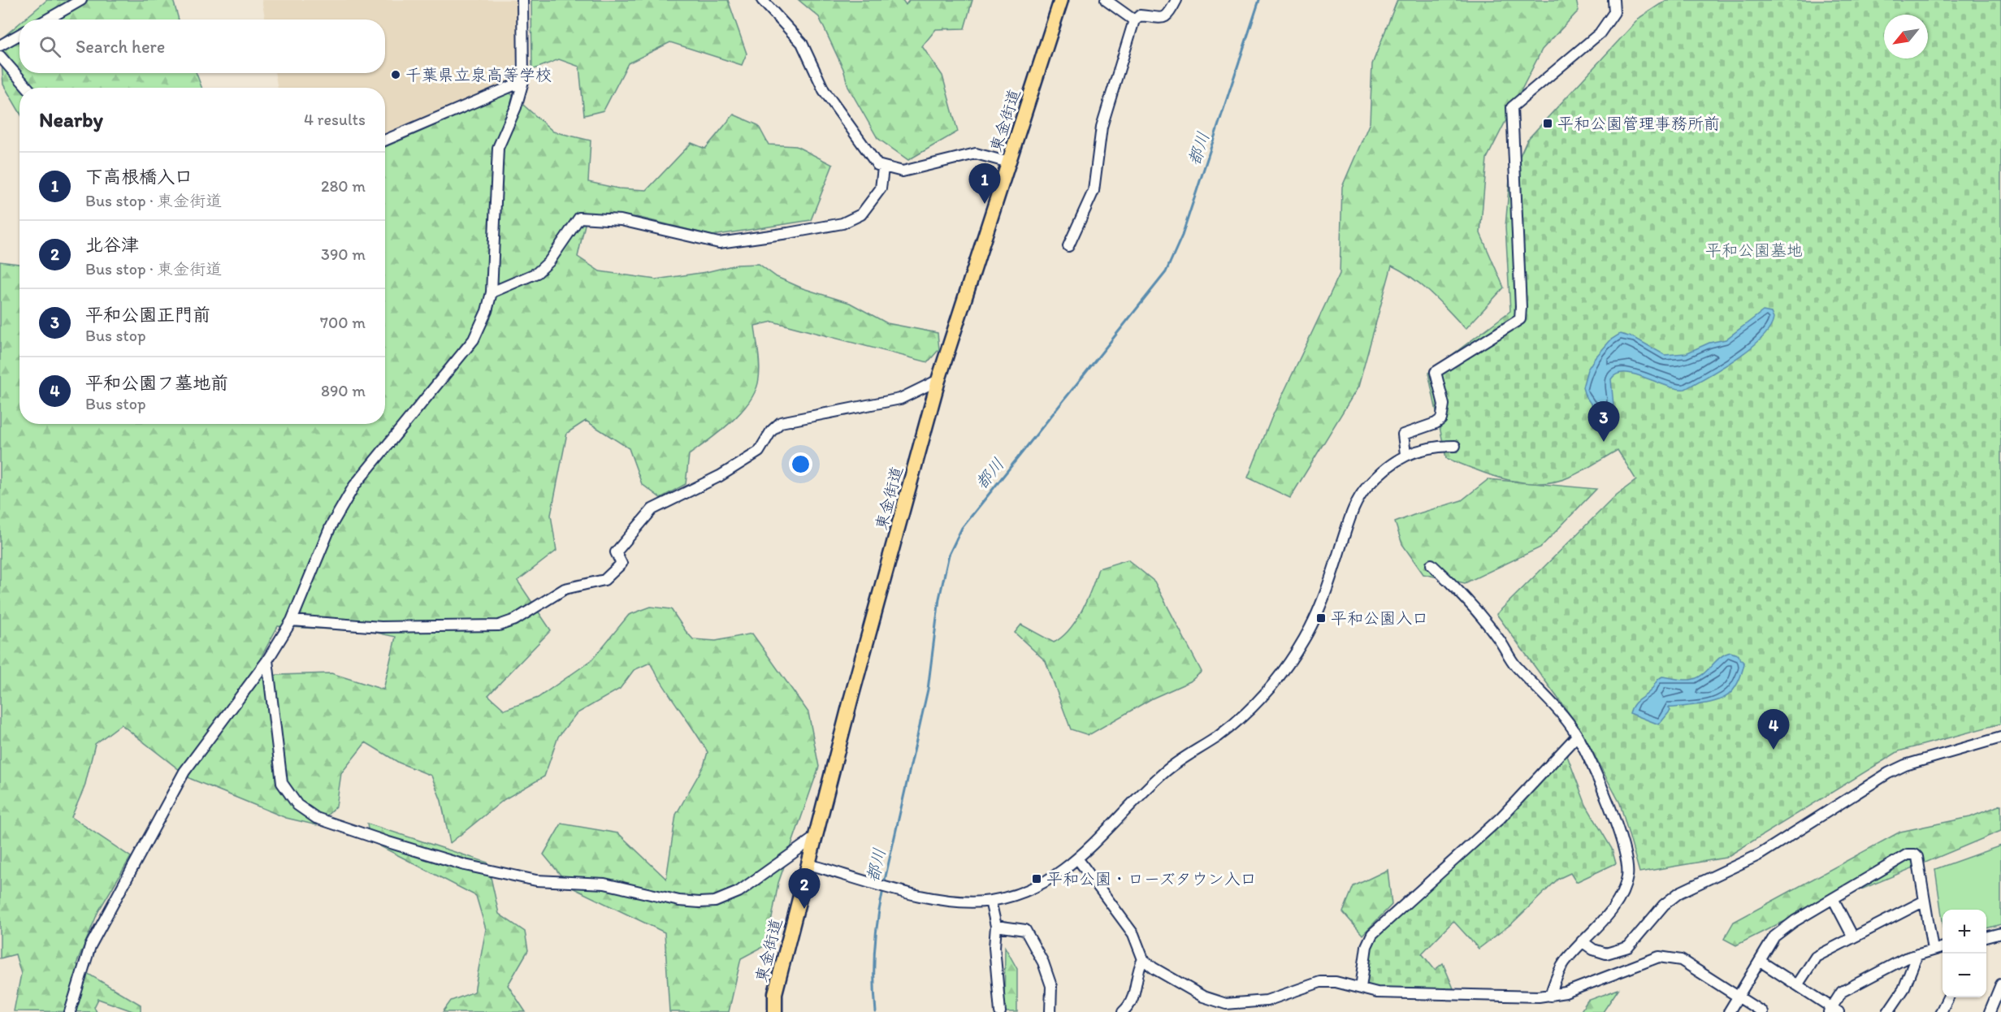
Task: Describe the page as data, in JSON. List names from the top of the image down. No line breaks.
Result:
{"streets":{"highway":["東金街道"]},"water":["都川"],"parks":["平和公園墓地"],"places":{"other":["千葉県立泉高等学校"],"transit":["平和公園管理事務所前","平和公園入口","平和公園・ローズタウン入口"]},"north":"bottom left","page":{"search":"Search here","heading":["Nearby","4 results"],"list":[{"mark":"1","name":"下高根橋入口","note":"Bus stop · 東金街道","value":"280 m"},{"mark":"2","name":"北谷津","note":"Bus stop · 東金街道","value":"390 m"},{"mark":"3","name":"平和公園正門前","note":"Bus stop","value":"700 m"},{"mark":"4","name":"平和公園フ墓地前","note":"Bus stop","value":"890 m"}],"pins":["1","3","4","2"],"map_buttons":["+","−"]}}
